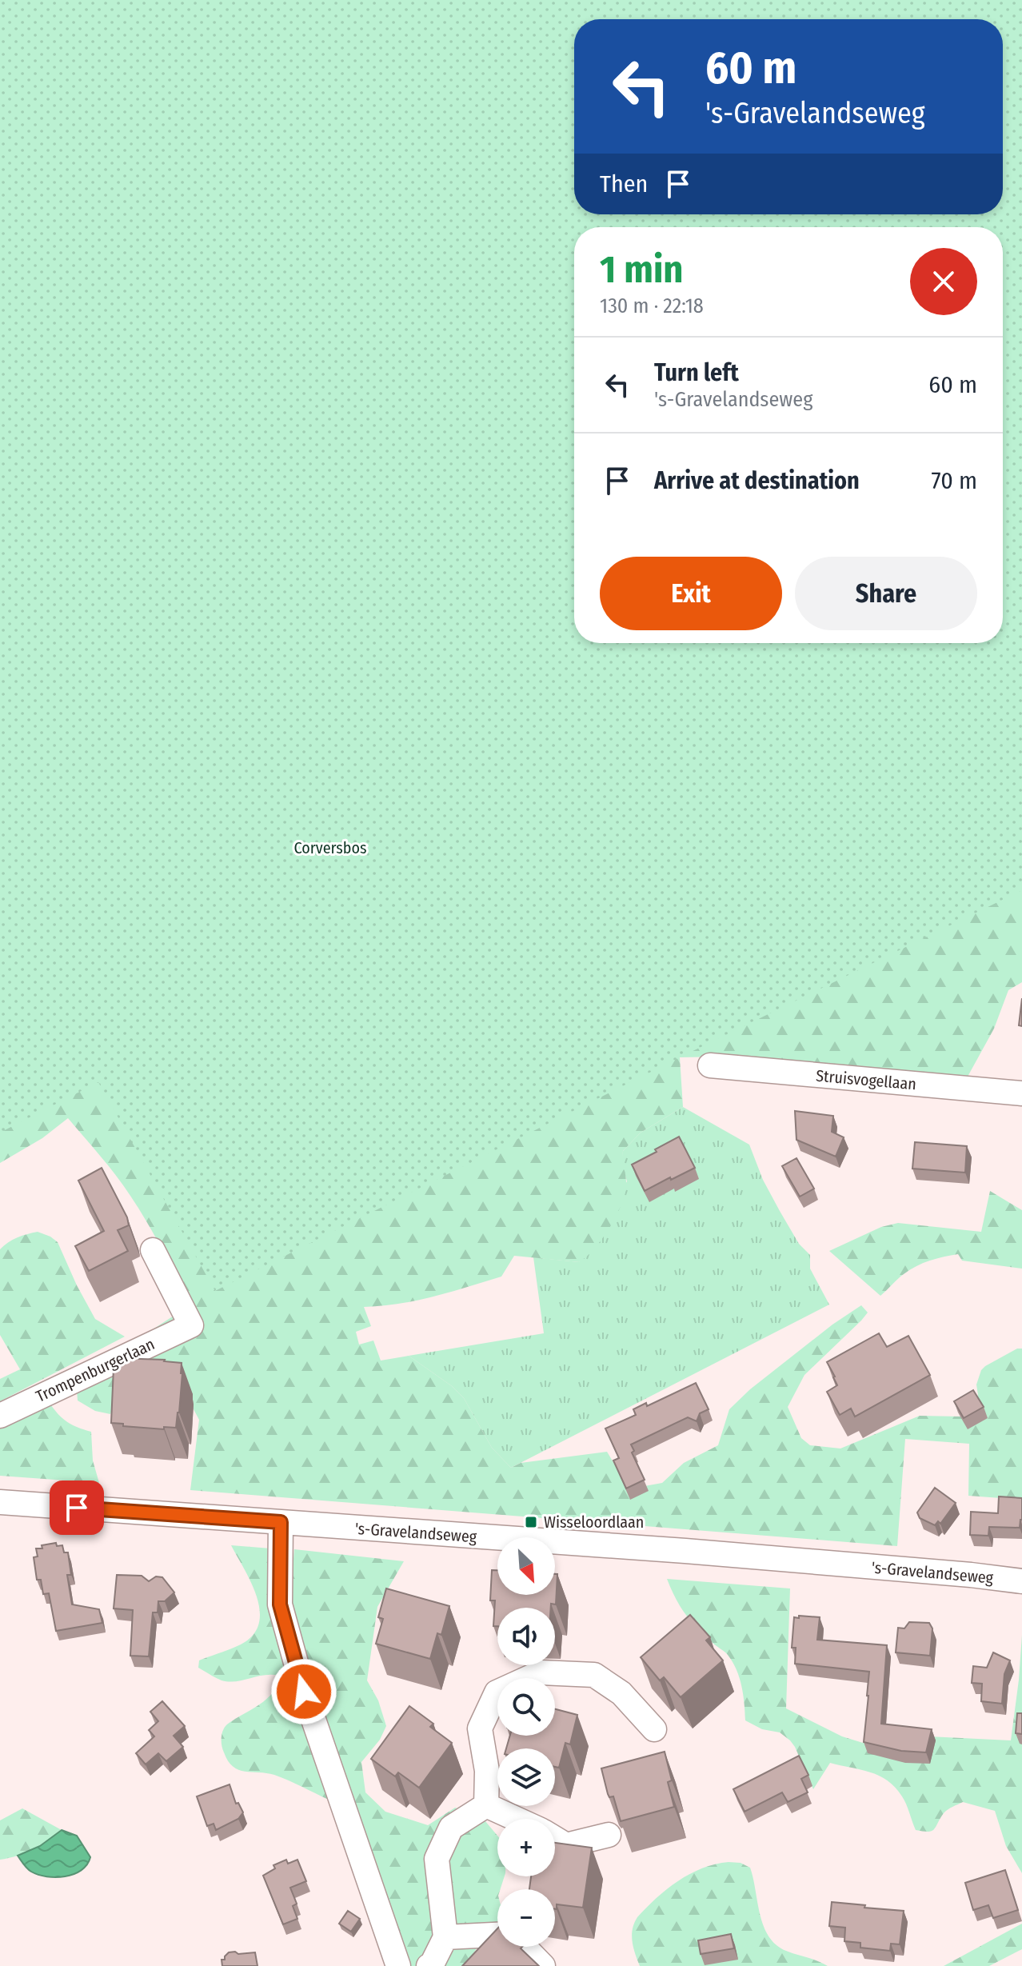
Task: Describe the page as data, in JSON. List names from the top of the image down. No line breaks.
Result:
{"streets":{"street":["Struisvogellaan","Trompenburgerlaan","'s-Gravelandseweg"]},"parks":["Corversbos"],"places":{"transit":["Wisseloordlaan"]},"north":"bottom right","page":{"turn":["60 m","'s-Gravelandseweg"],"then":"Then","heading":["1 min","130 m · 22:18"],"list":[{"name":"Turn left","note":"'s-Gravelandseweg","value":"60 m"},{"name":"Arrive at destination","value":"70 m"}],"buttons":["Exit","Share"],"map_buttons":["+","−"]}}
